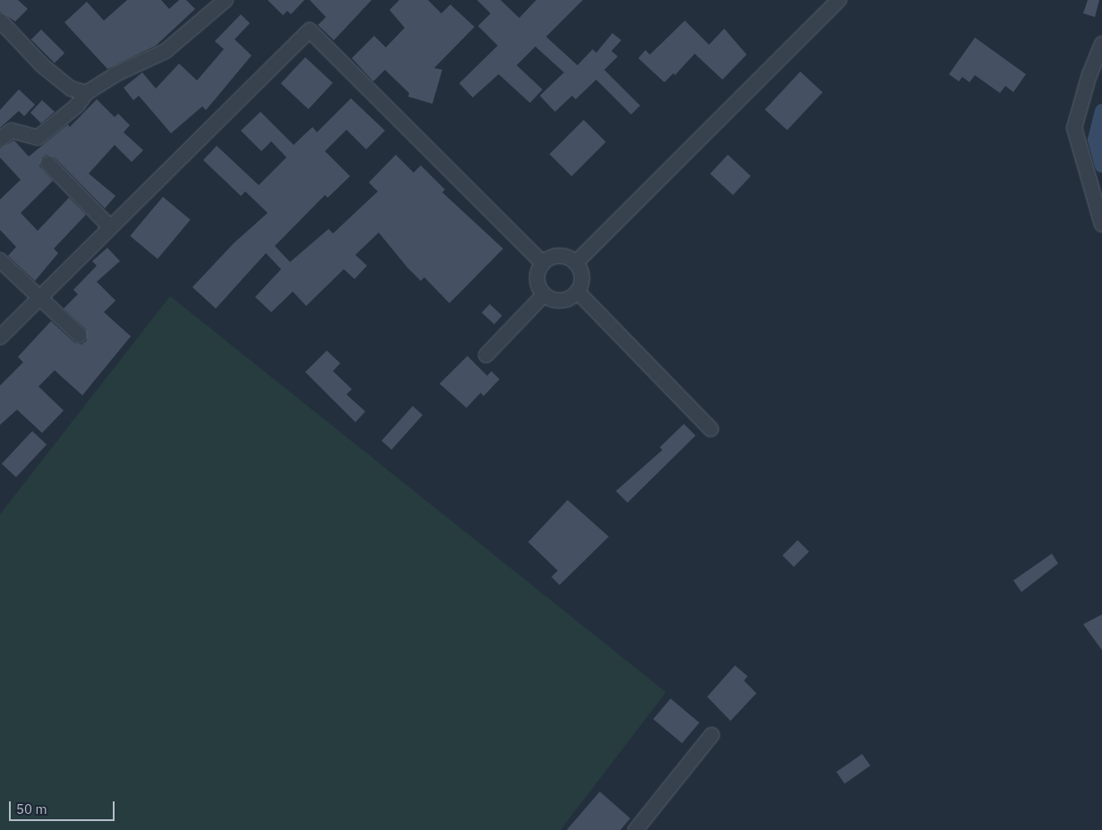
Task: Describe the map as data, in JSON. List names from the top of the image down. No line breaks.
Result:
{"scale_bar":"50 m"}
